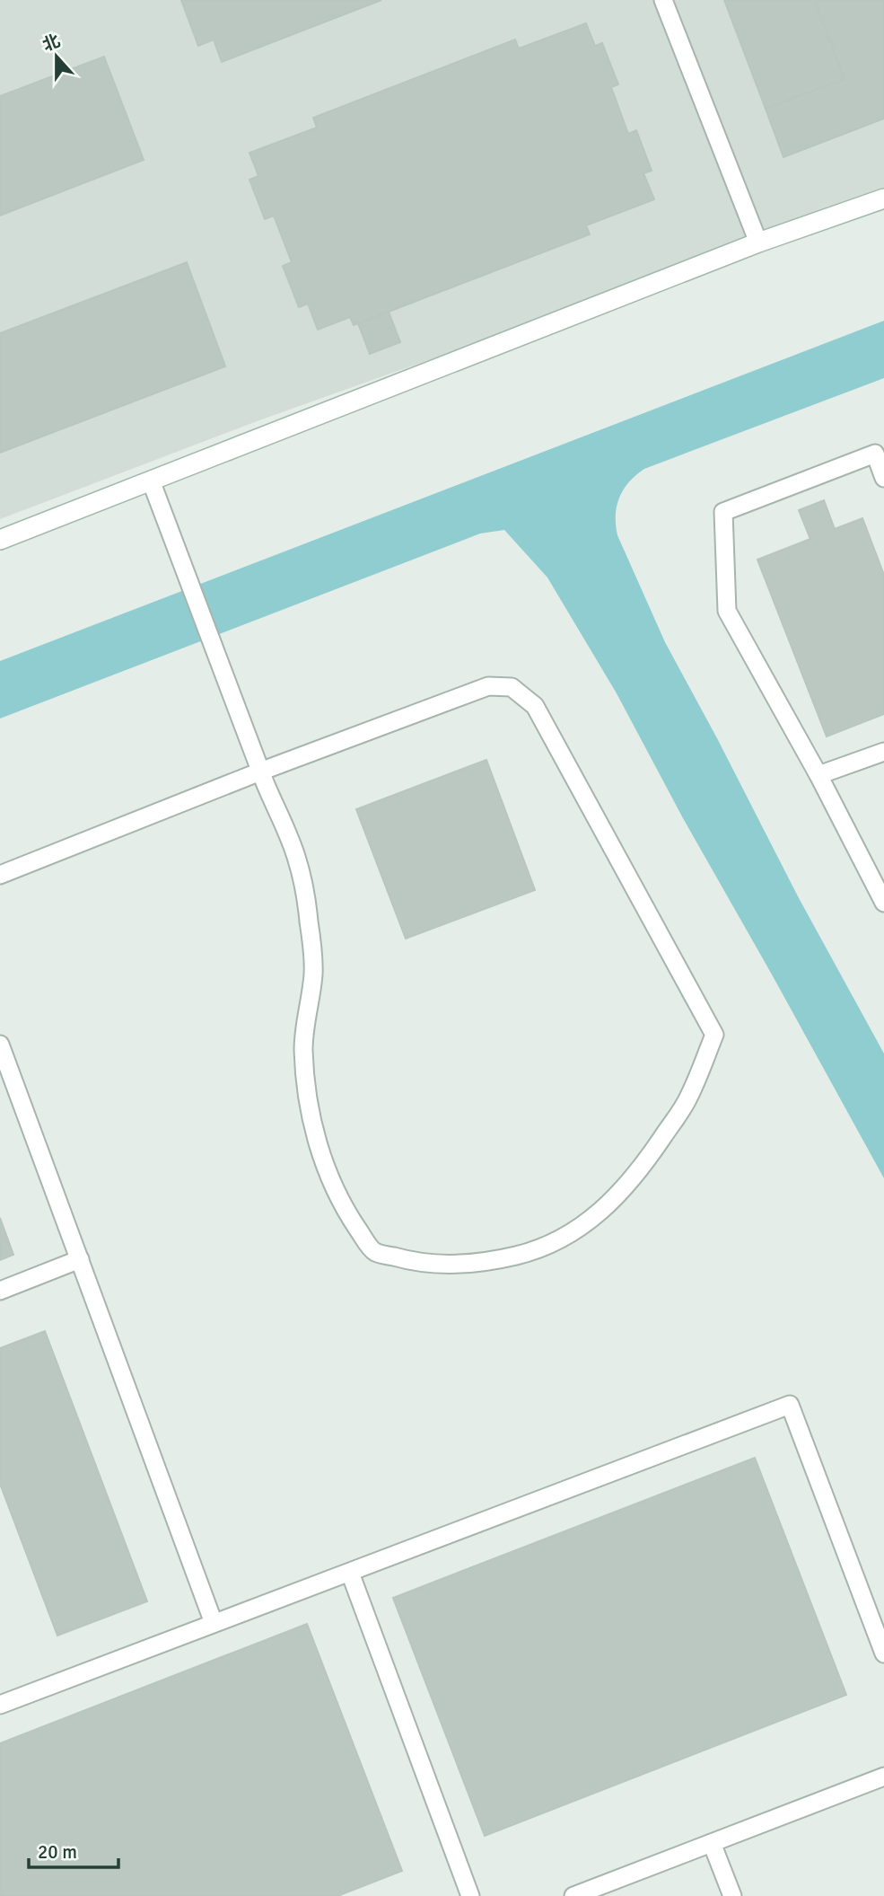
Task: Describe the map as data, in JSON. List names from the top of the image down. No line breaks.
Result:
{"scale_bar":"20 m","north":"top"}
